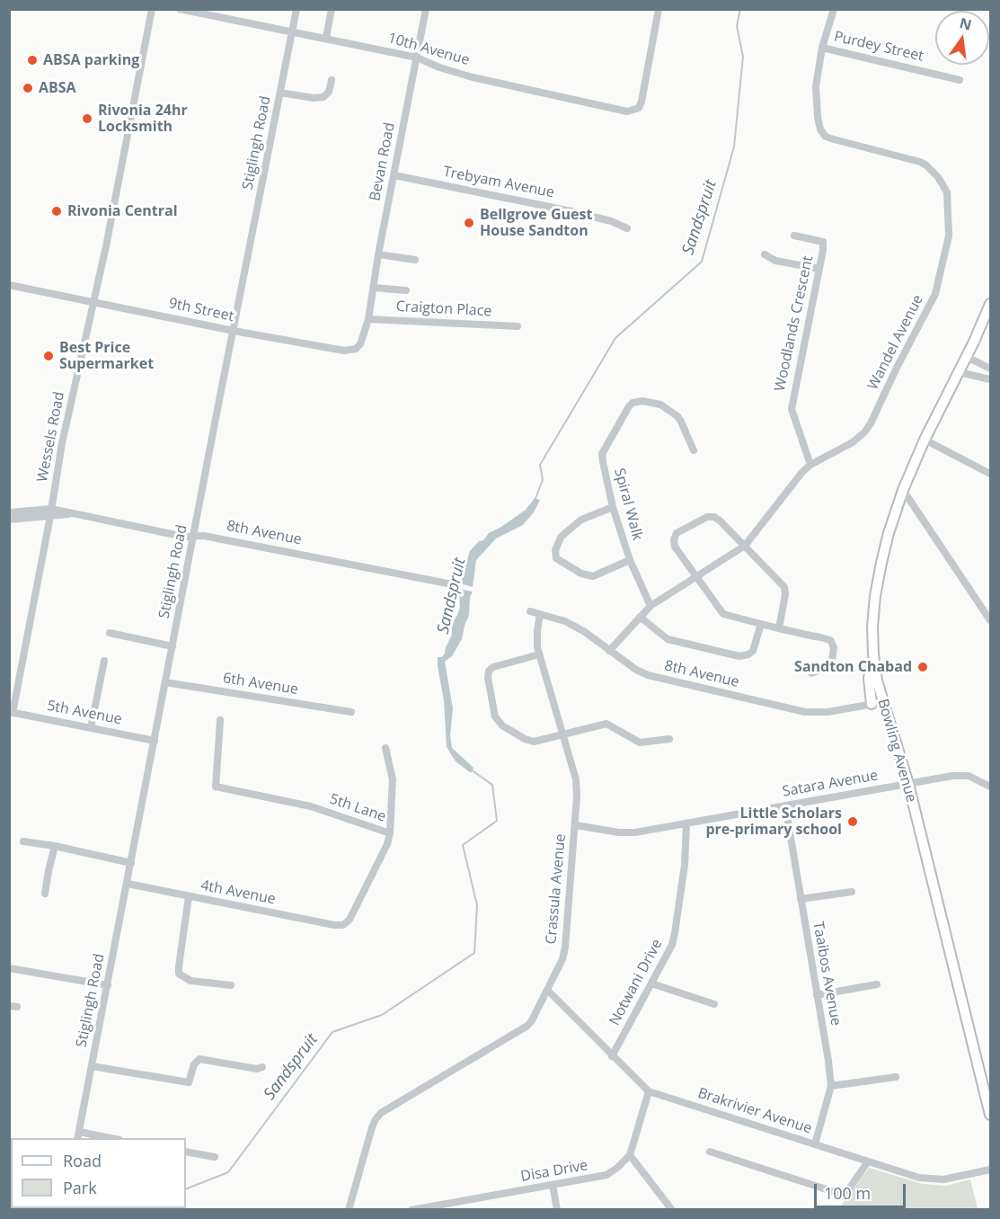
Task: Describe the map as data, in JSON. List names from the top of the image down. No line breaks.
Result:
{"streets":{"main road":["Bowling Avenue"],"street":["Purdey Street","10th Avenue","Stiglingh Road","Bevan Road","Trebyam Avenue","Craigton Place","9th Street","Woodlands Crescent","Wandel Avenue","Wessels Road","Spiral Walk","8th Avenue","6th Avenue","5th Avenue","Satara Avenue","5th Lane","Crassula Avenue","4th Avenue","Taaibos Avenue","Notwani Drive","Brakrivier Avenue","Disa Drive"]},"crossings":[["Purdey Street","Wandel Avenue"],["10th Avenue","Stiglingh Road"],["10th Avenue","Bevan Road"],["Stiglingh Road","9th Street"],["Stiglingh Road","8th Avenue"],["Stiglingh Road","6th Avenue"],["Stiglingh Road","5th Avenue"],["Stiglingh Road","4th Avenue"],["Bevan Road","Trebyam Avenue"],["Bevan Road","Craigton Place"],["Bevan Road","9th Street"],["Craigton Place","9th Street"],["9th Street","Wessels Road"],["Woodlands Crescent","Wandel Avenue"],["Wandel Avenue","Spiral Walk"],["Wandel Avenue","8th Avenue"],["Wessels Road","8th Avenue"],["Wessels Road","5th Avenue"],["8th Avenue","Bowling Avenue"],["8th Avenue","Crassula Avenue"],["Bowling Avenue","Satara Avenue"],["Satara Avenue","Crassula Avenue"],["Satara Avenue","Taaibos Avenue"],["Satara Avenue","Notwani Drive"],["5th Lane","4th Avenue"],["Crassula Avenue","Brakrivier Avenue"],["Taaibos Avenue","Brakrivier Avenue"],["Notwani Drive","Brakrivier Avenue"]],"water":["Sandspruit"],"places":["ABSA parking","ABSA","Rivonia 24hr Locksmith","Rivonia Central","Bellgrove Guest House Sandton","Best Price Supermarket","Sandton Chabad","Little Scholars pre-primary school"],"legend":["Road","Park"],"scale_bar":"100 m","north":"top"}
